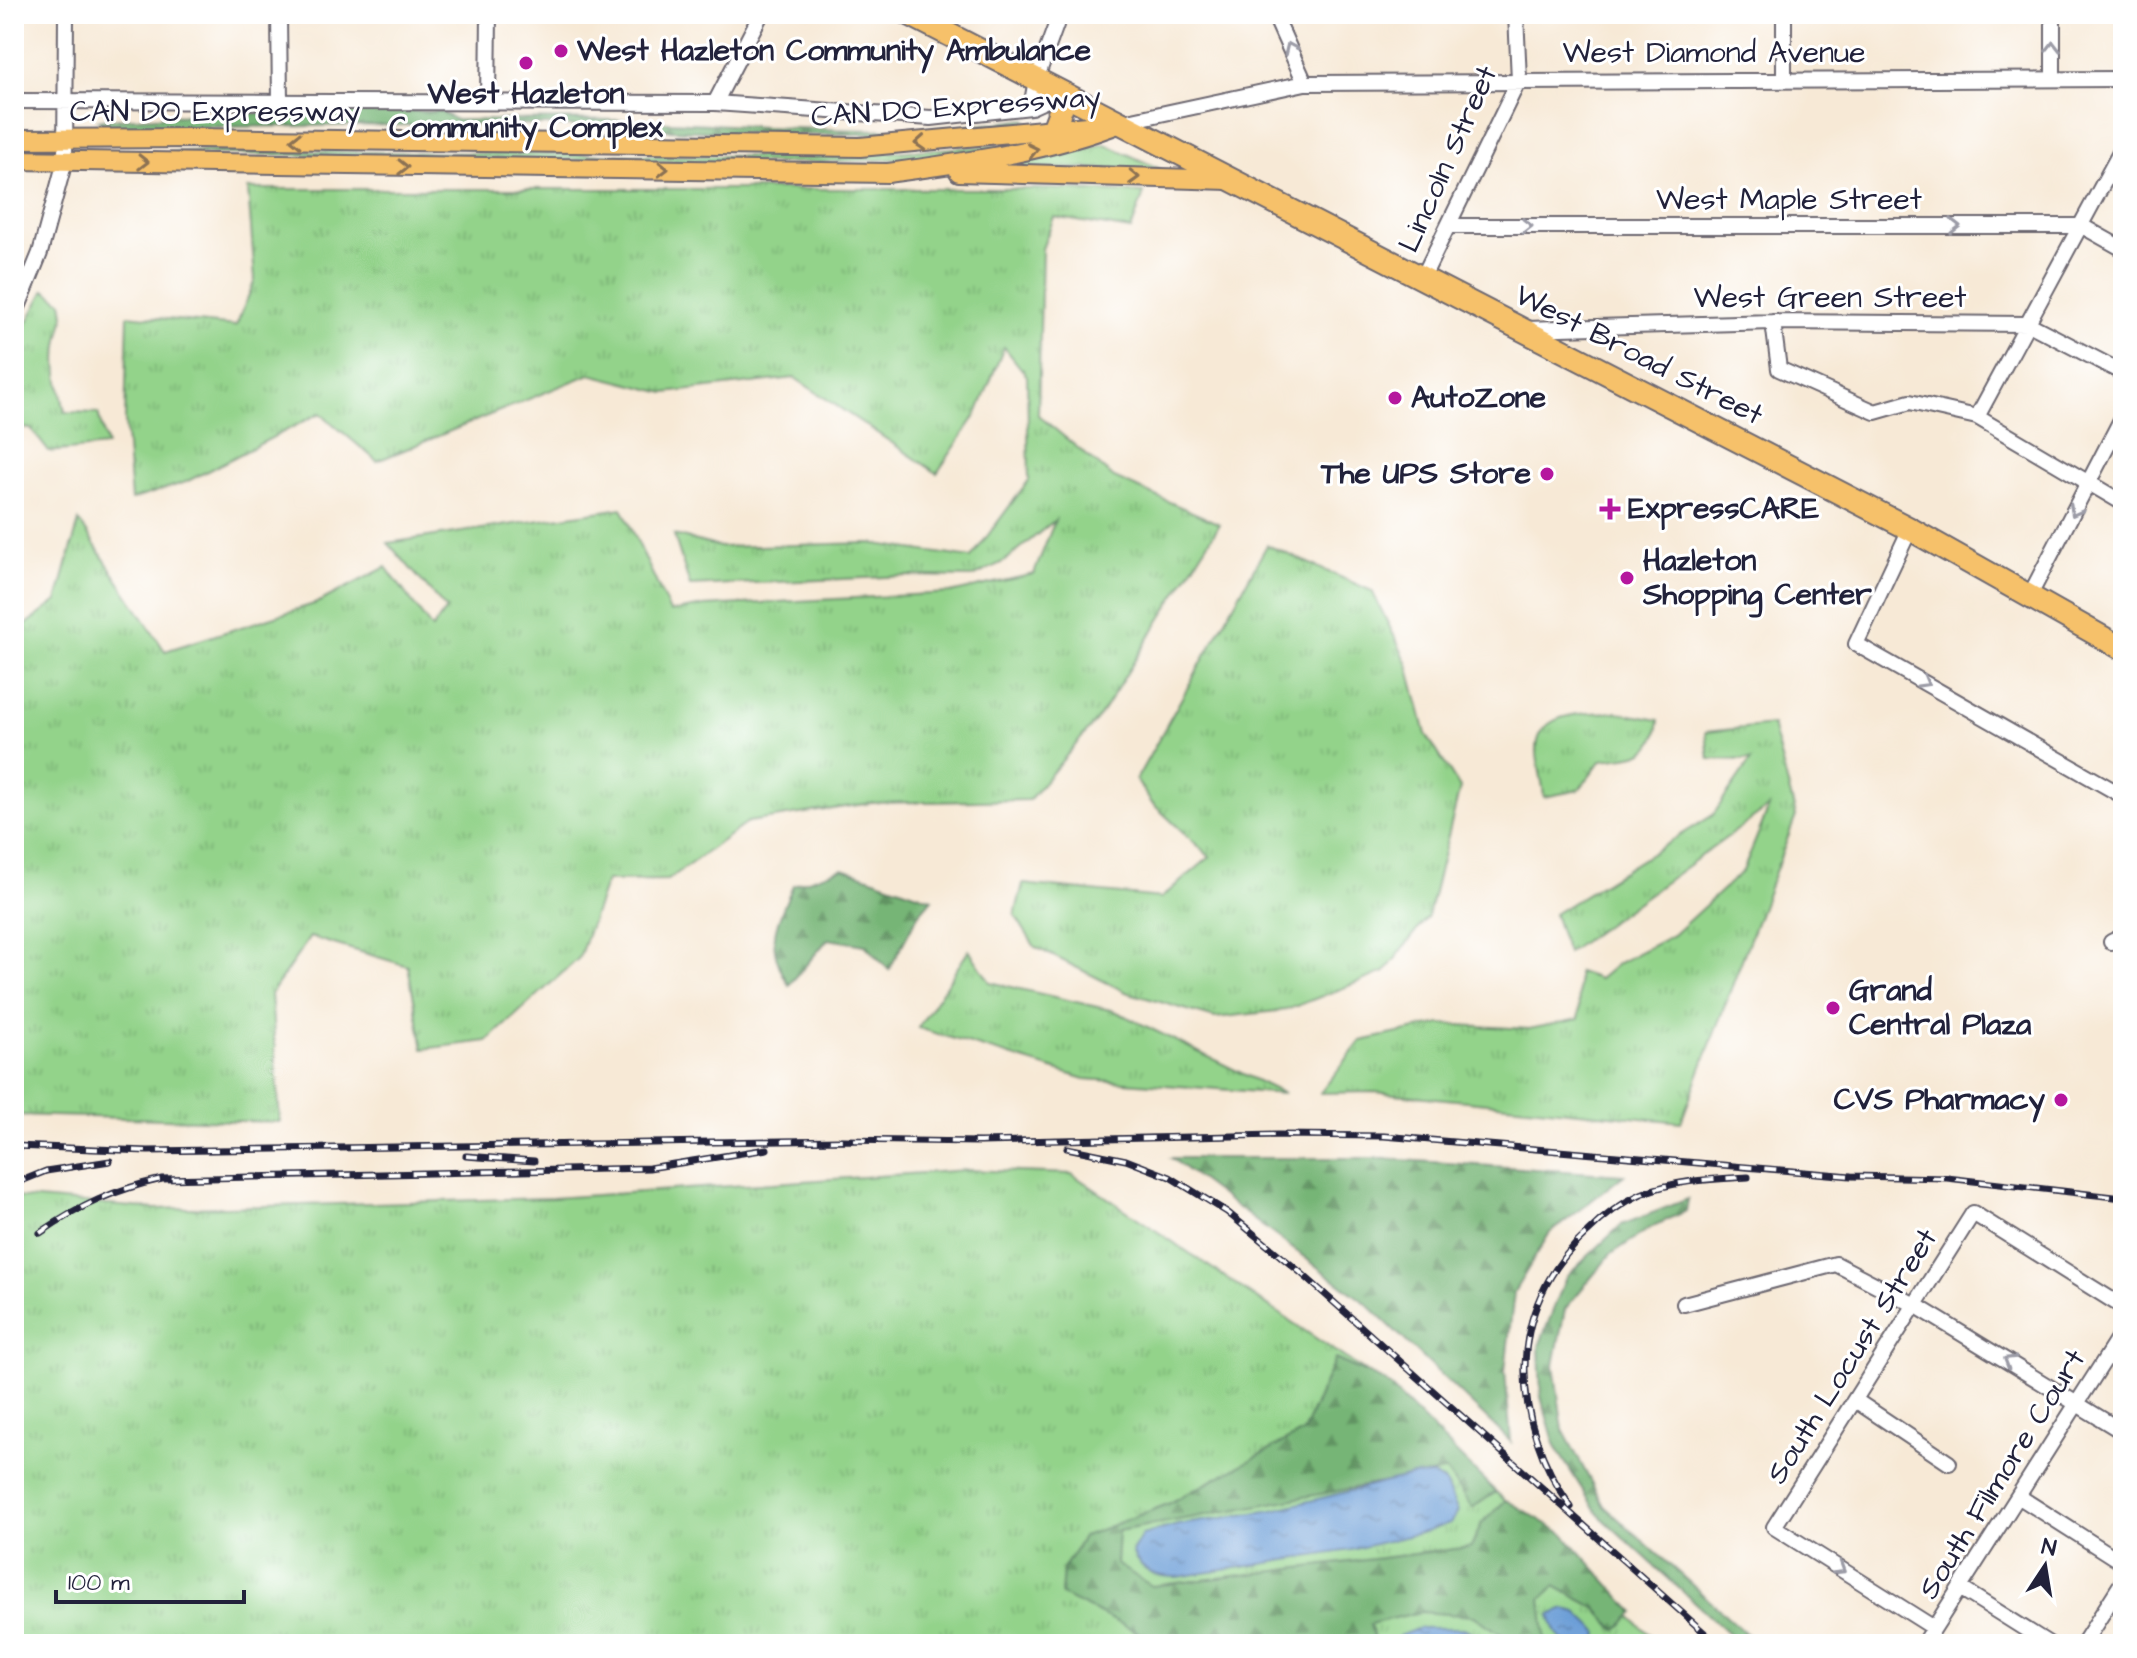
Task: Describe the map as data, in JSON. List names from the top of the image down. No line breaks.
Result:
{"streets":{"highway":["West Broad Street"],"main road":["CAN DO Expressway"],"street":["West Diamond Avenue","Lincoln Street","West Maple Street","West Green Street","South Locust Street","South Filmore Court"]},"crossings":[["West Diamond Avenue","CAN DO Expressway"],["West Diamond Avenue","Lincoln Street"],["West Diamond Avenue","West Broad Street"],["CAN DO Expressway","West Broad Street"],["Lincoln Street","West Maple Street"],["Lincoln Street","West Broad Street"],["West Green Street","West Broad Street"],["South Locust Street","South Filmore Court"]],"one_way":["West Maple Street"],"places":{"other":["West Hazleton Community Ambulance","West Hazleton Community Complex","AutoZone","The UPS Store","Hazleton Shopping Center","Grand Central Plaza","CVS Pharmacy"],"health":["ExpressCARE"]},"scale_bar":"100 m","north":"top"}
